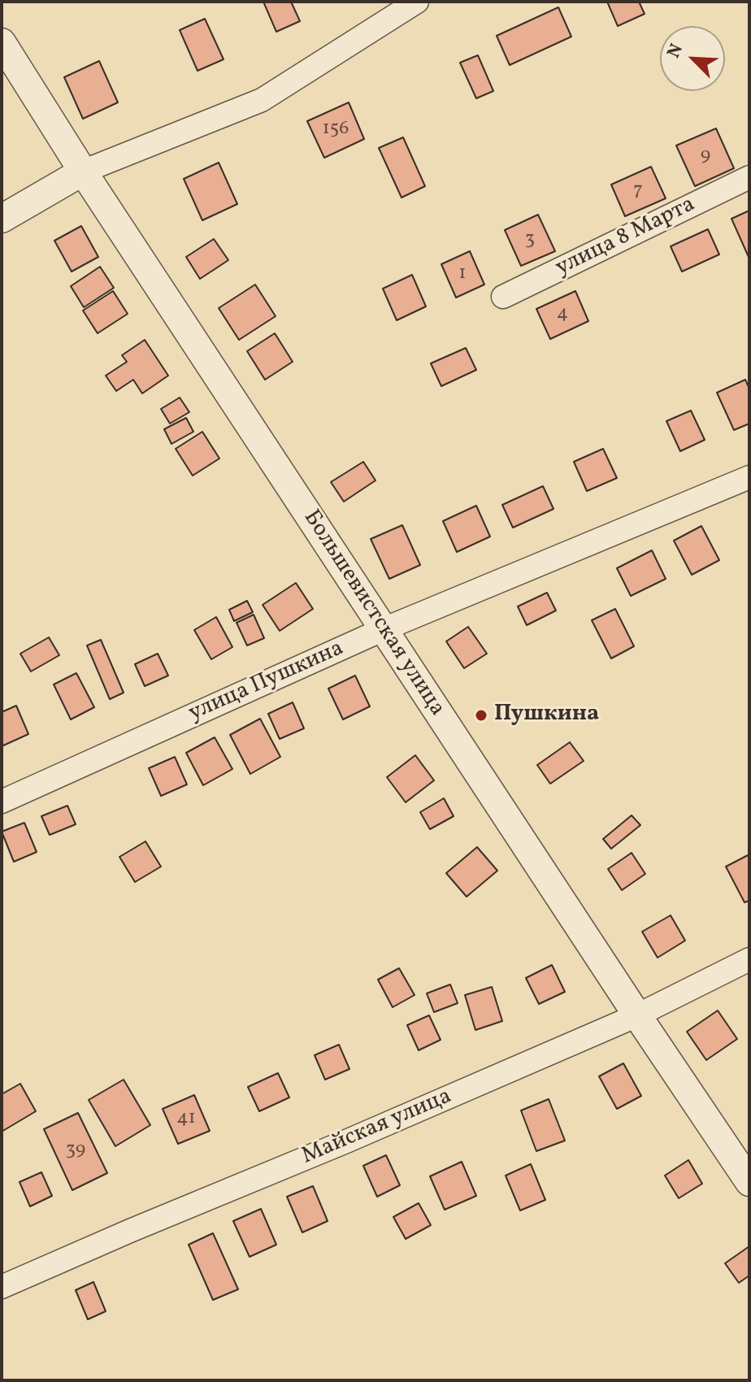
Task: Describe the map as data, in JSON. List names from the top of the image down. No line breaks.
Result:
{"streets":{"street":["улица 8 Марта","Большевистская улица","улица Пушкина","Майская улица"]},"crossings":[["Большевистская улица","улица Пушкина"],["Большевистская улица","Майская улица"]],"places":["Пушкина"],"house_numbers":["156","9","7","3","1","4","41","39"],"north":"top left"}
